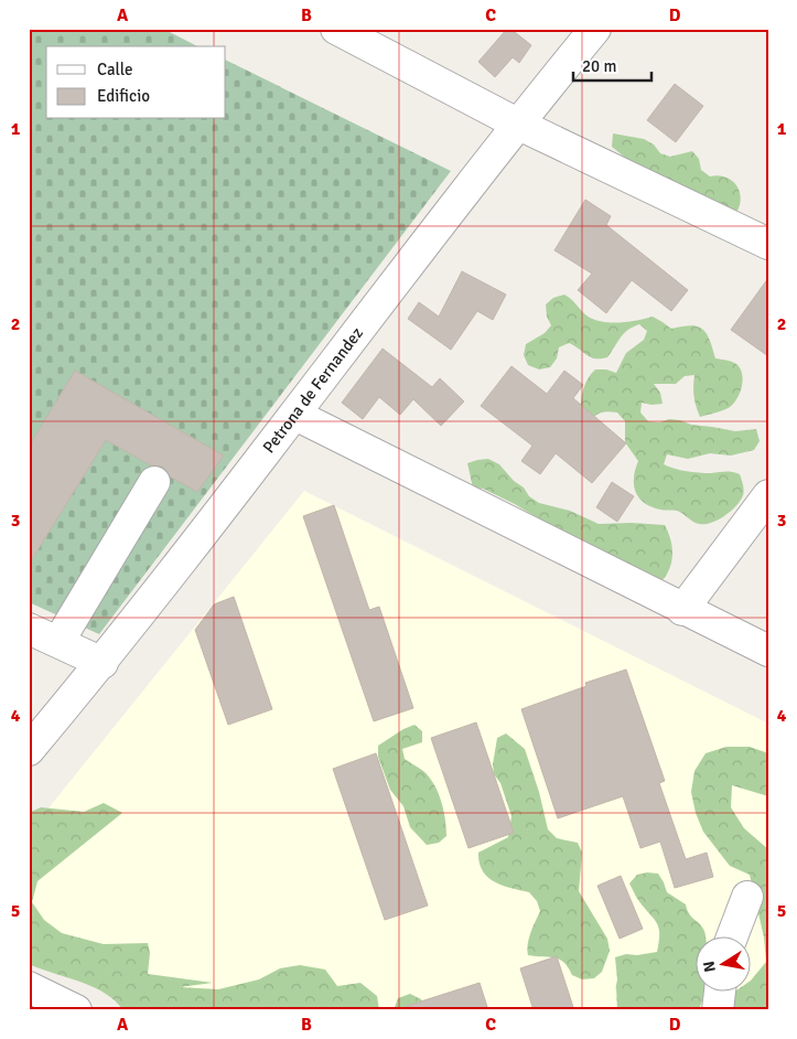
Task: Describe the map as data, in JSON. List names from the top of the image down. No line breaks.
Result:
{"streets":{"street":["Petrona de Fernandez"]},"legend":["Calle","Edificio"],"scale_bar":"20 m","north":"left","grid":{"columns":["A","B","C","D"],"rows":["1","2","3","4","5"]}}
